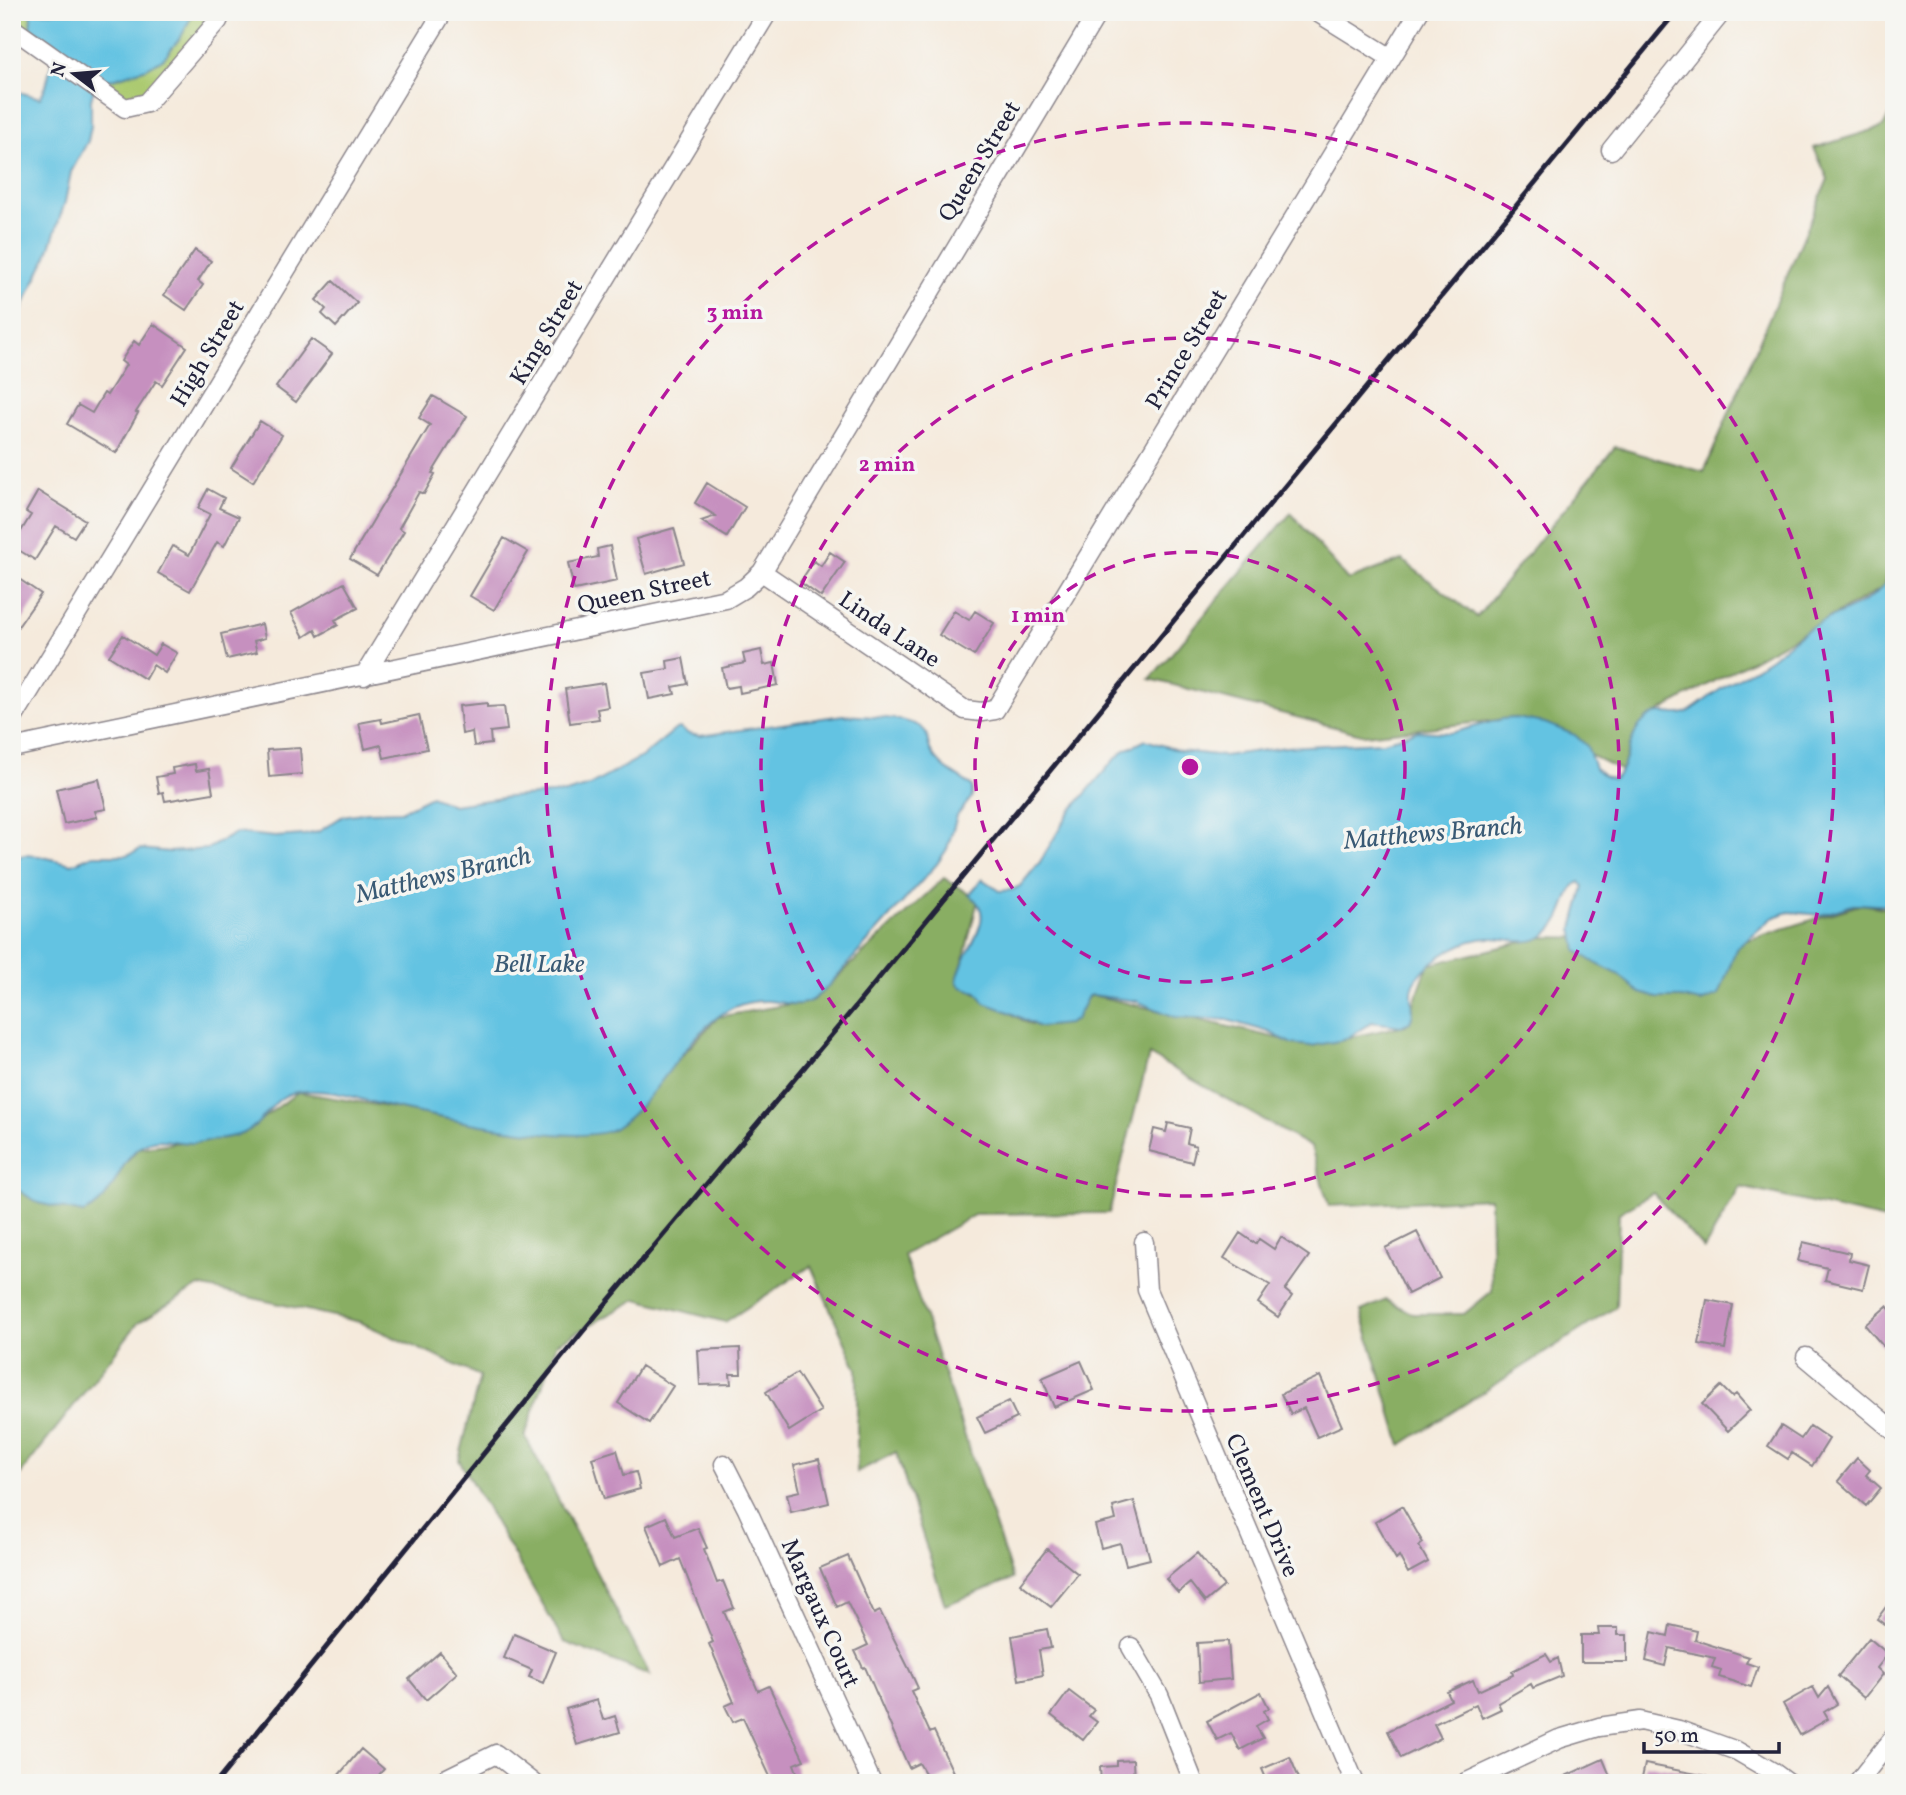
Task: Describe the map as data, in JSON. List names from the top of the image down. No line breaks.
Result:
{"streets":{"street":["Queen Street","King Street","Prince Street","High Street","Linda Lane","Clement Drive","Margaux Court"]},"crossings":[["Queen Street","King Street"],["Queen Street","Linda Lane"],["Prince Street","Linda Lane"]],"water":["Matthews Branch","Bell Lake"],"scale_bar":"50 m","north":"left","rings":["3 min","2 min","1 min"]}
